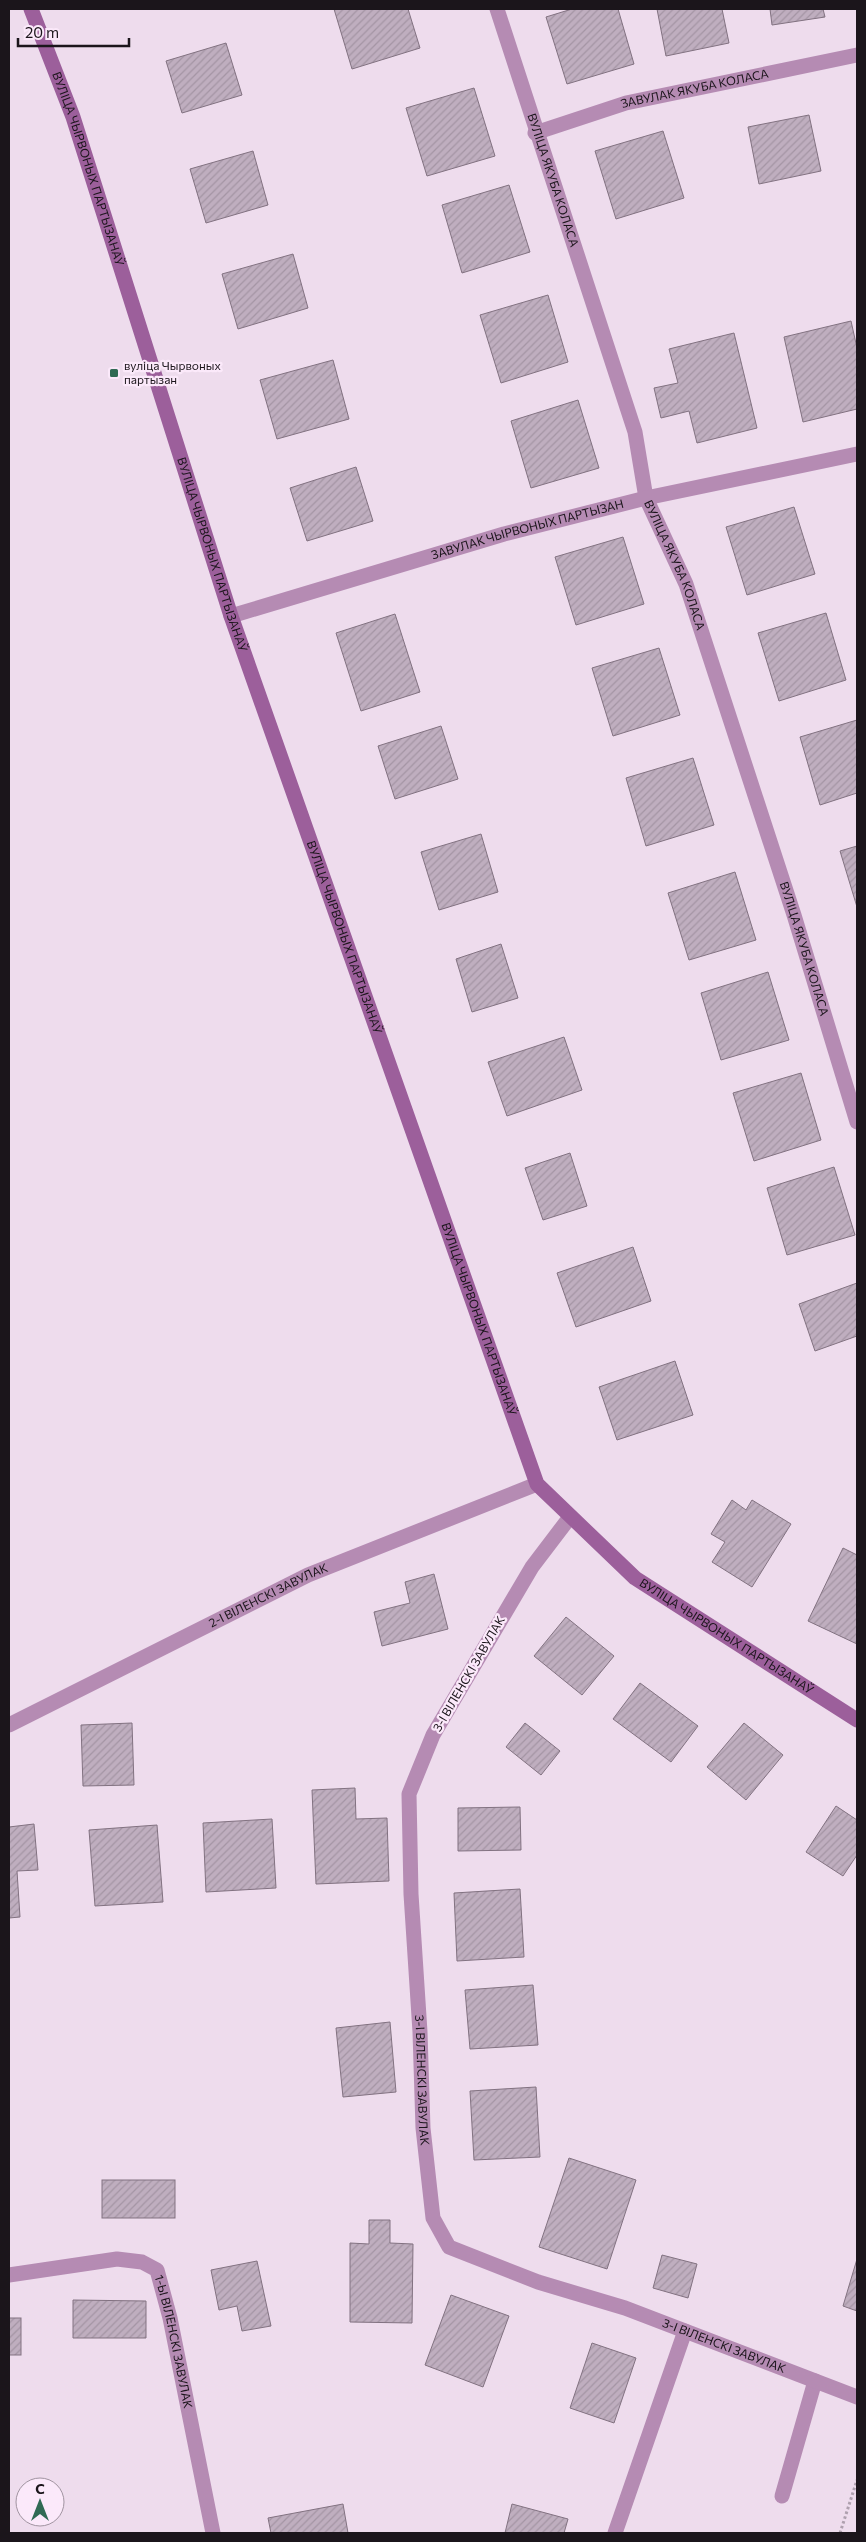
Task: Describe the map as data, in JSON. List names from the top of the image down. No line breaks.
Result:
{"streets":{"street":["ЗАВУЛАК ЯКУБА КОЛАСА","ВУЛІЦА ЧЫРВОНЫХ ПАРТЫЗАНАЎ","ВУЛІЦА ЯКУБА КОЛАСА","ЗАВУЛАК ЧЫРВОНЫХ ПАРТЫЗАН","2-І ВІЛЕНСКІ ЗАВУЛАК","3-І ВІЛЕНСКІ ЗАВУЛАК","1-Ы ВІЛЕНСКІ ЗАВУЛАК"]},"crossings":[["ЗАВУЛАК ЯКУБА КОЛАСА","ВУЛІЦА ЯКУБА КОЛАСА"],["ВУЛІЦА ЧЫРВОНЫХ ПАРТЫЗАНАЎ","ЗАВУЛАК ЧЫРВОНЫХ ПАРТЫЗАН"],["ВУЛІЦА ЧЫРВОНЫХ ПАРТЫЗАНАЎ","2-І ВІЛЕНСКІ ЗАВУЛАК"],["ВУЛІЦА ЧЫРВОНЫХ ПАРТЫЗАНАЎ","3-І ВІЛЕНСКІ ЗАВУЛАК"],["ВУЛІЦА ЯКУБА КОЛАСА","ЗАВУЛАК ЧЫРВОНЫХ ПАРТЫЗАН"]],"places":{"transit":["вуліца Чырвоных партызан"]},"scale_bar":"20 m","north":"top"}
